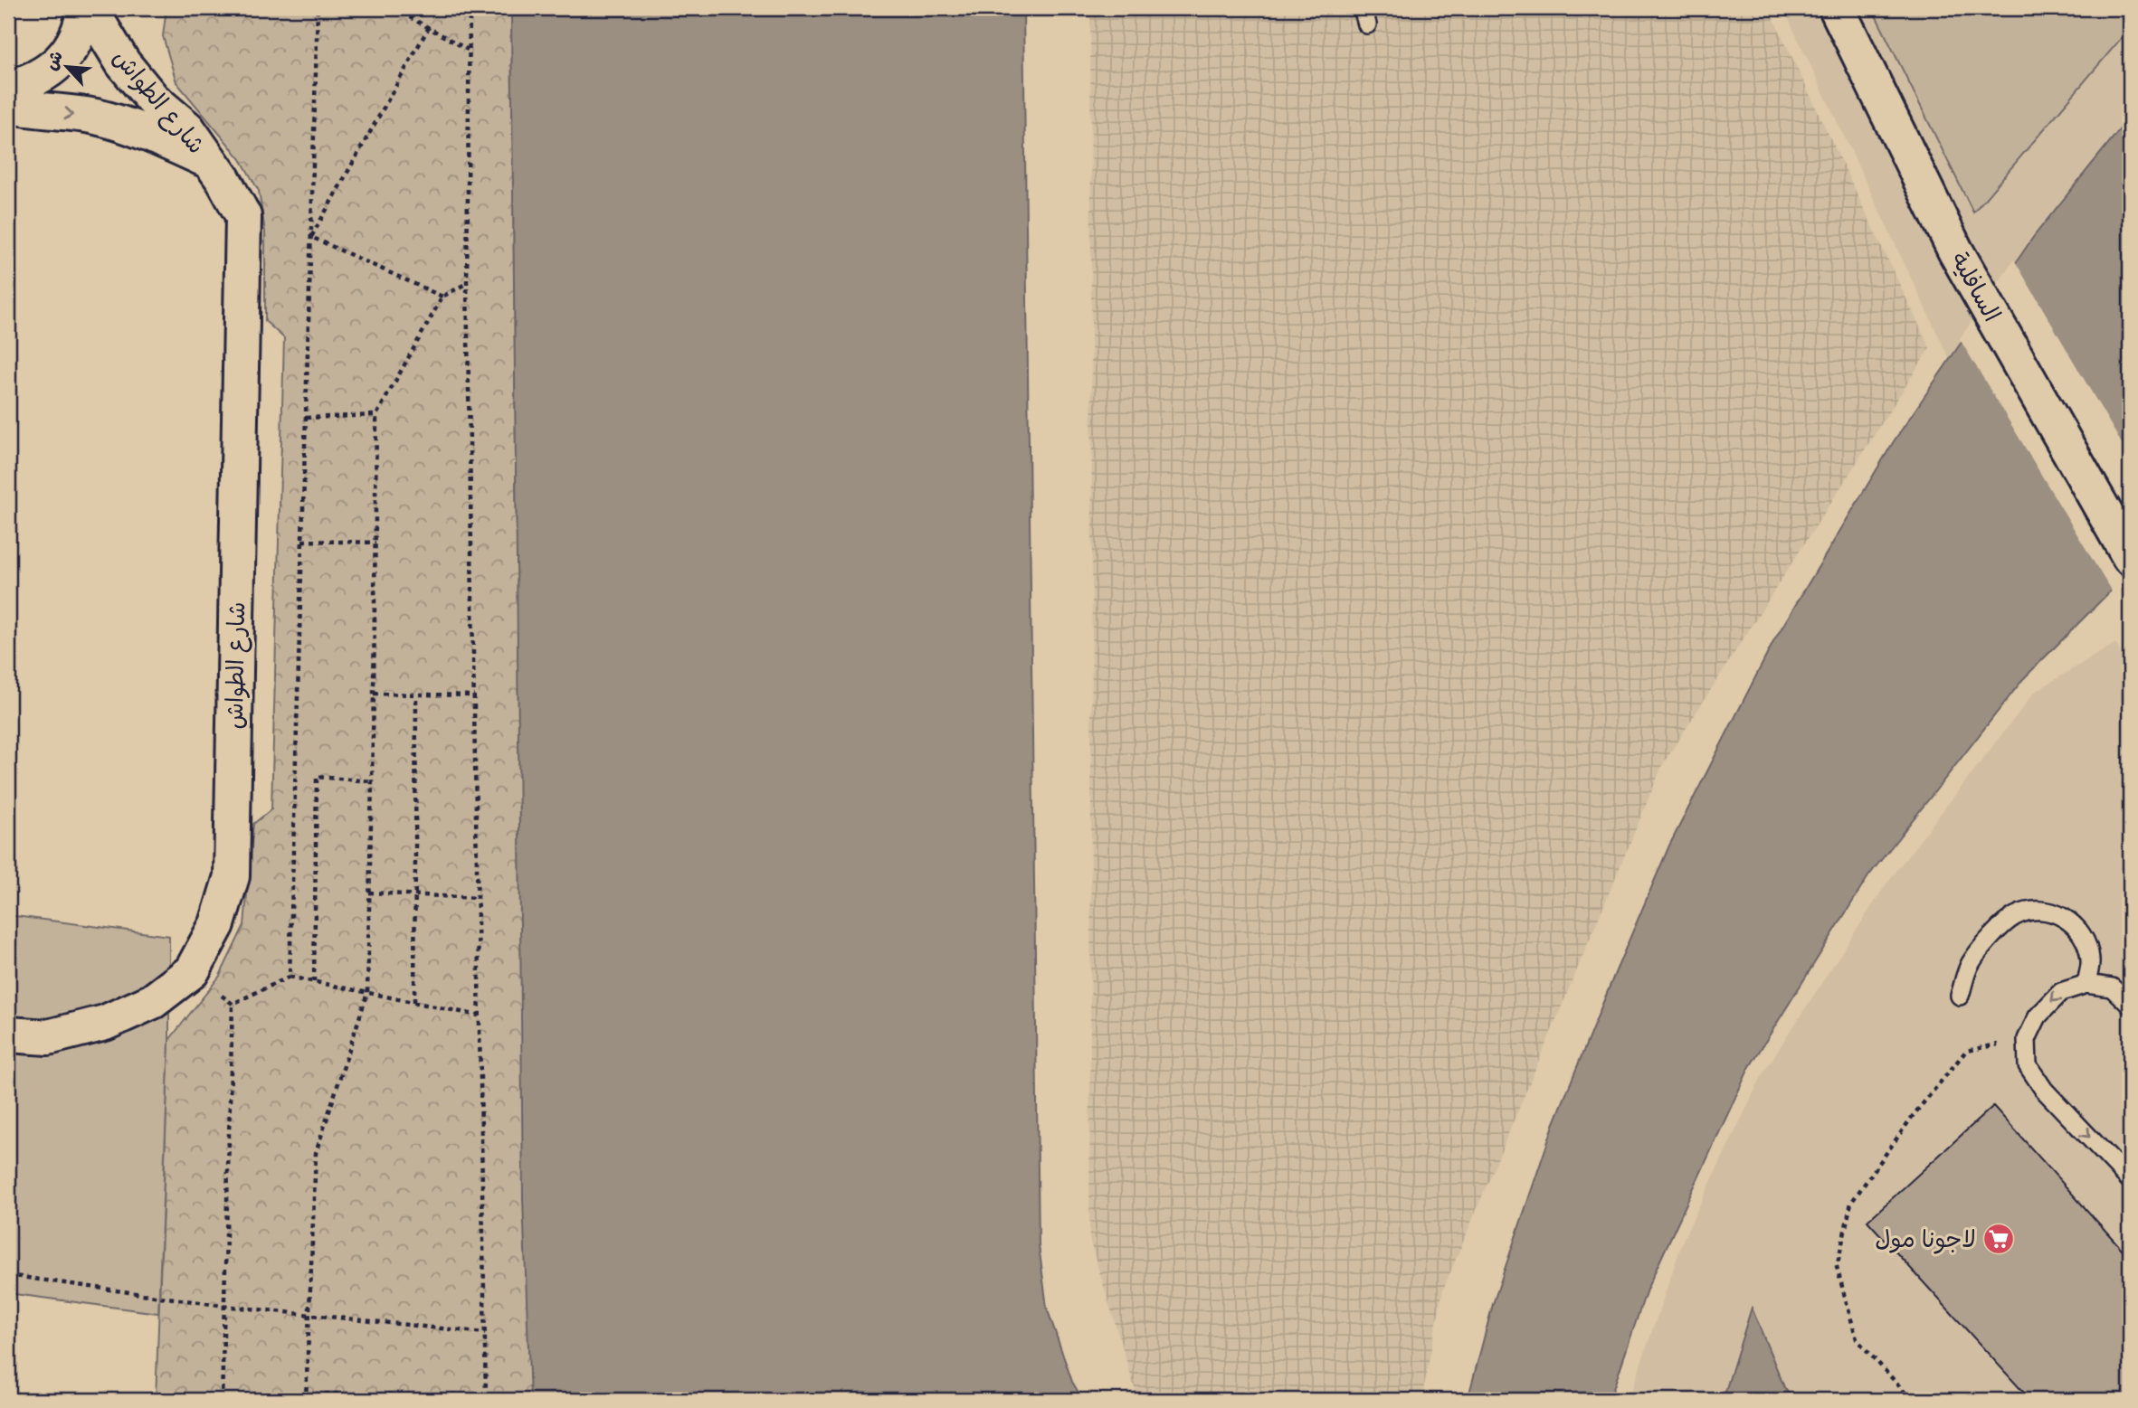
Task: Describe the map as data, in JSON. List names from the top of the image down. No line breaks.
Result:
{"streets":{"street":["شارع الطواش","السافلية"]},"places":{"supermarket":["لاجونا مول"]},"north":"top left"}
